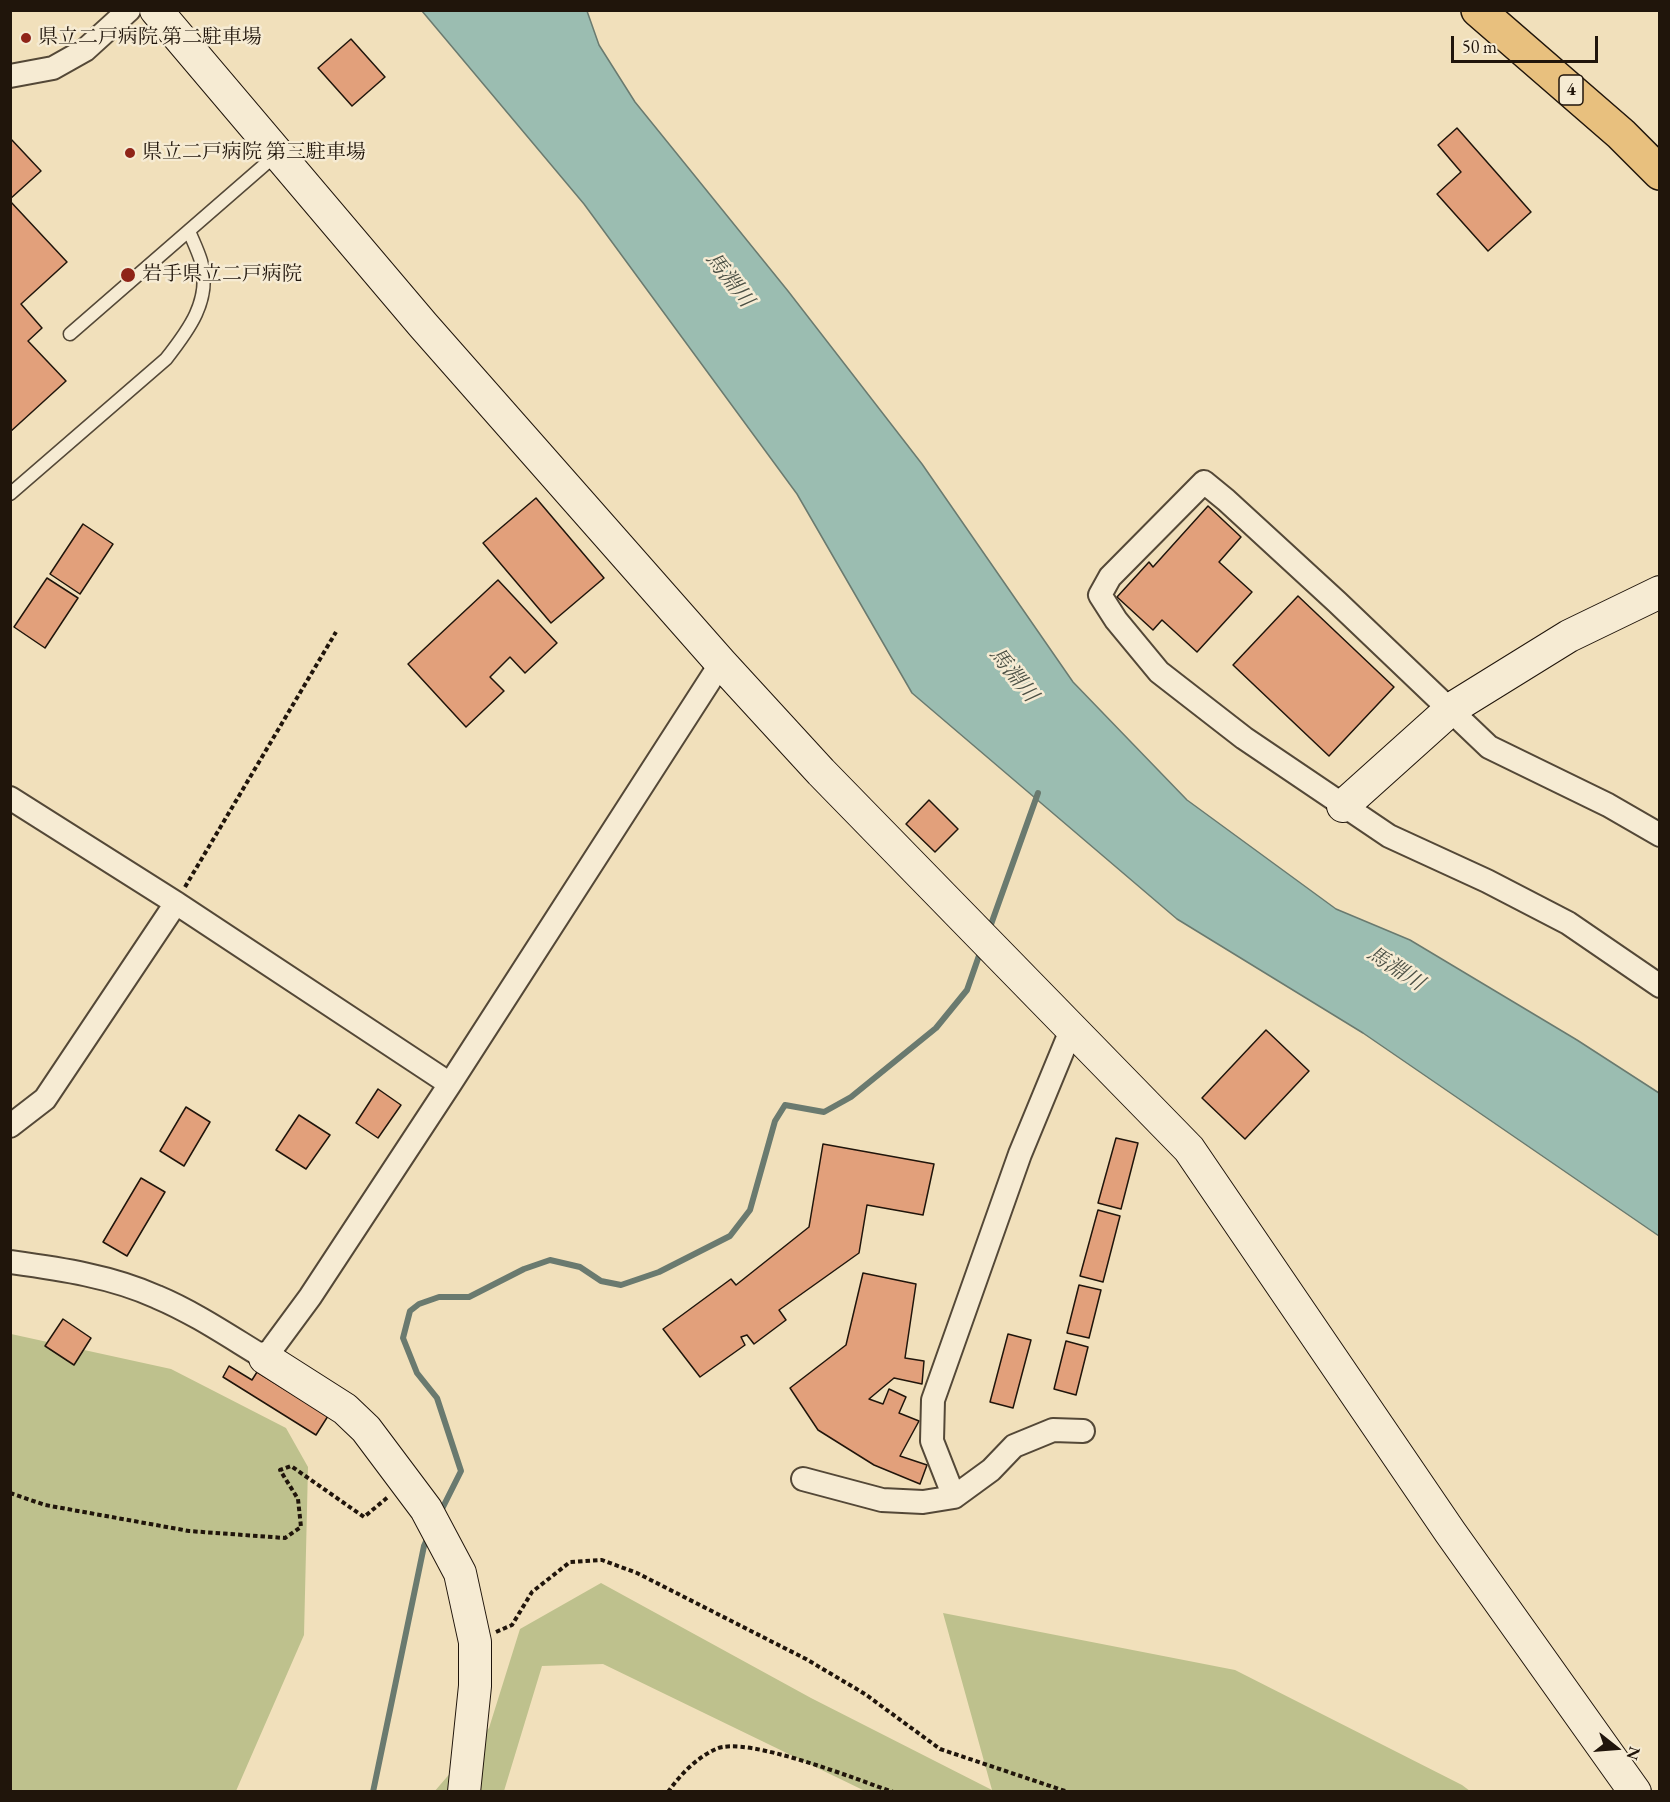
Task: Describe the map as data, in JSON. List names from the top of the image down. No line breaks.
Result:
{"streets":{"highway":["4"]},"water":["馬淵川"],"places":["県立二戸病院 第二駐車場","県立二戸病院 第三駐車場","岩手県立二戸病院"],"scale_bar":"50 m","north":"right"}
